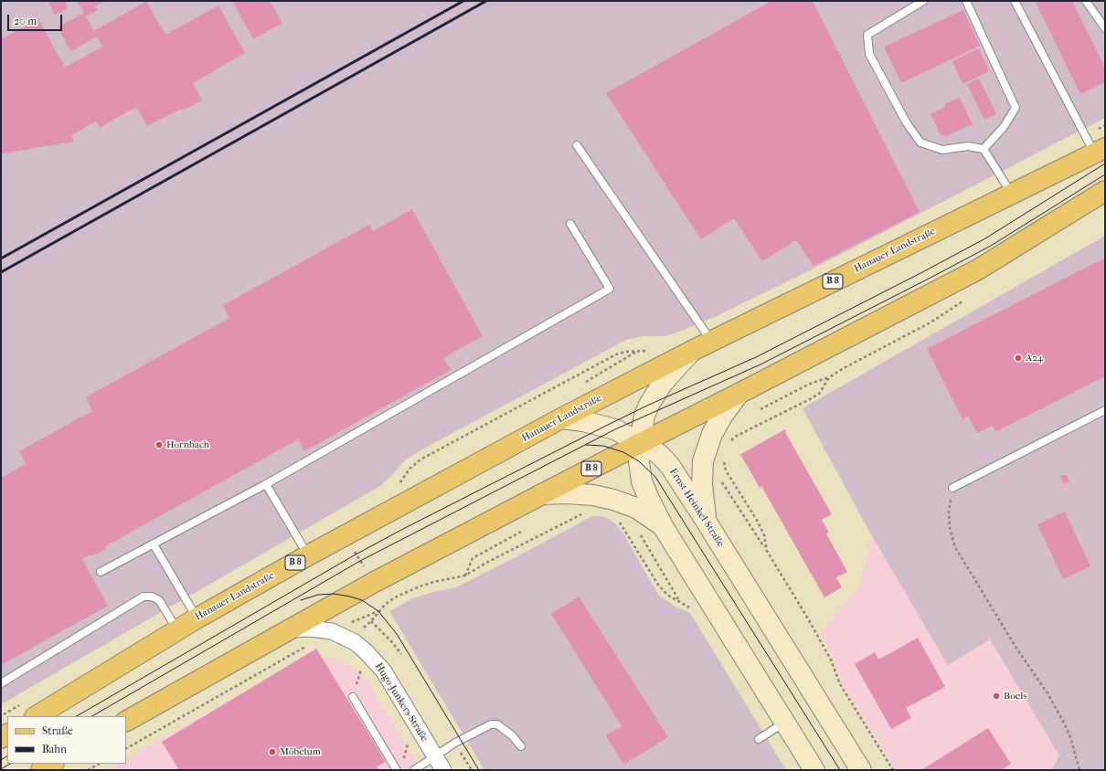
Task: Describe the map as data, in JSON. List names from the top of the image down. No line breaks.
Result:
{"streets":{"main road":["Hanauer Landstraße","B 8","Ernst-Heinkel-Straße"],"street":["Hugo-Junkers-Straße"]},"crossings":[["Hanauer Landstraße","Ernst-Heinkel-Straße"],["B 8","Ernst-Heinkel-Straße"],["B 8","Hugo-Junkers-Straße"]],"places":["A24","Hornbach","Boels","Möbelum"],"legend":["Straße","Bahn"],"scale_bar":"20 m"}
